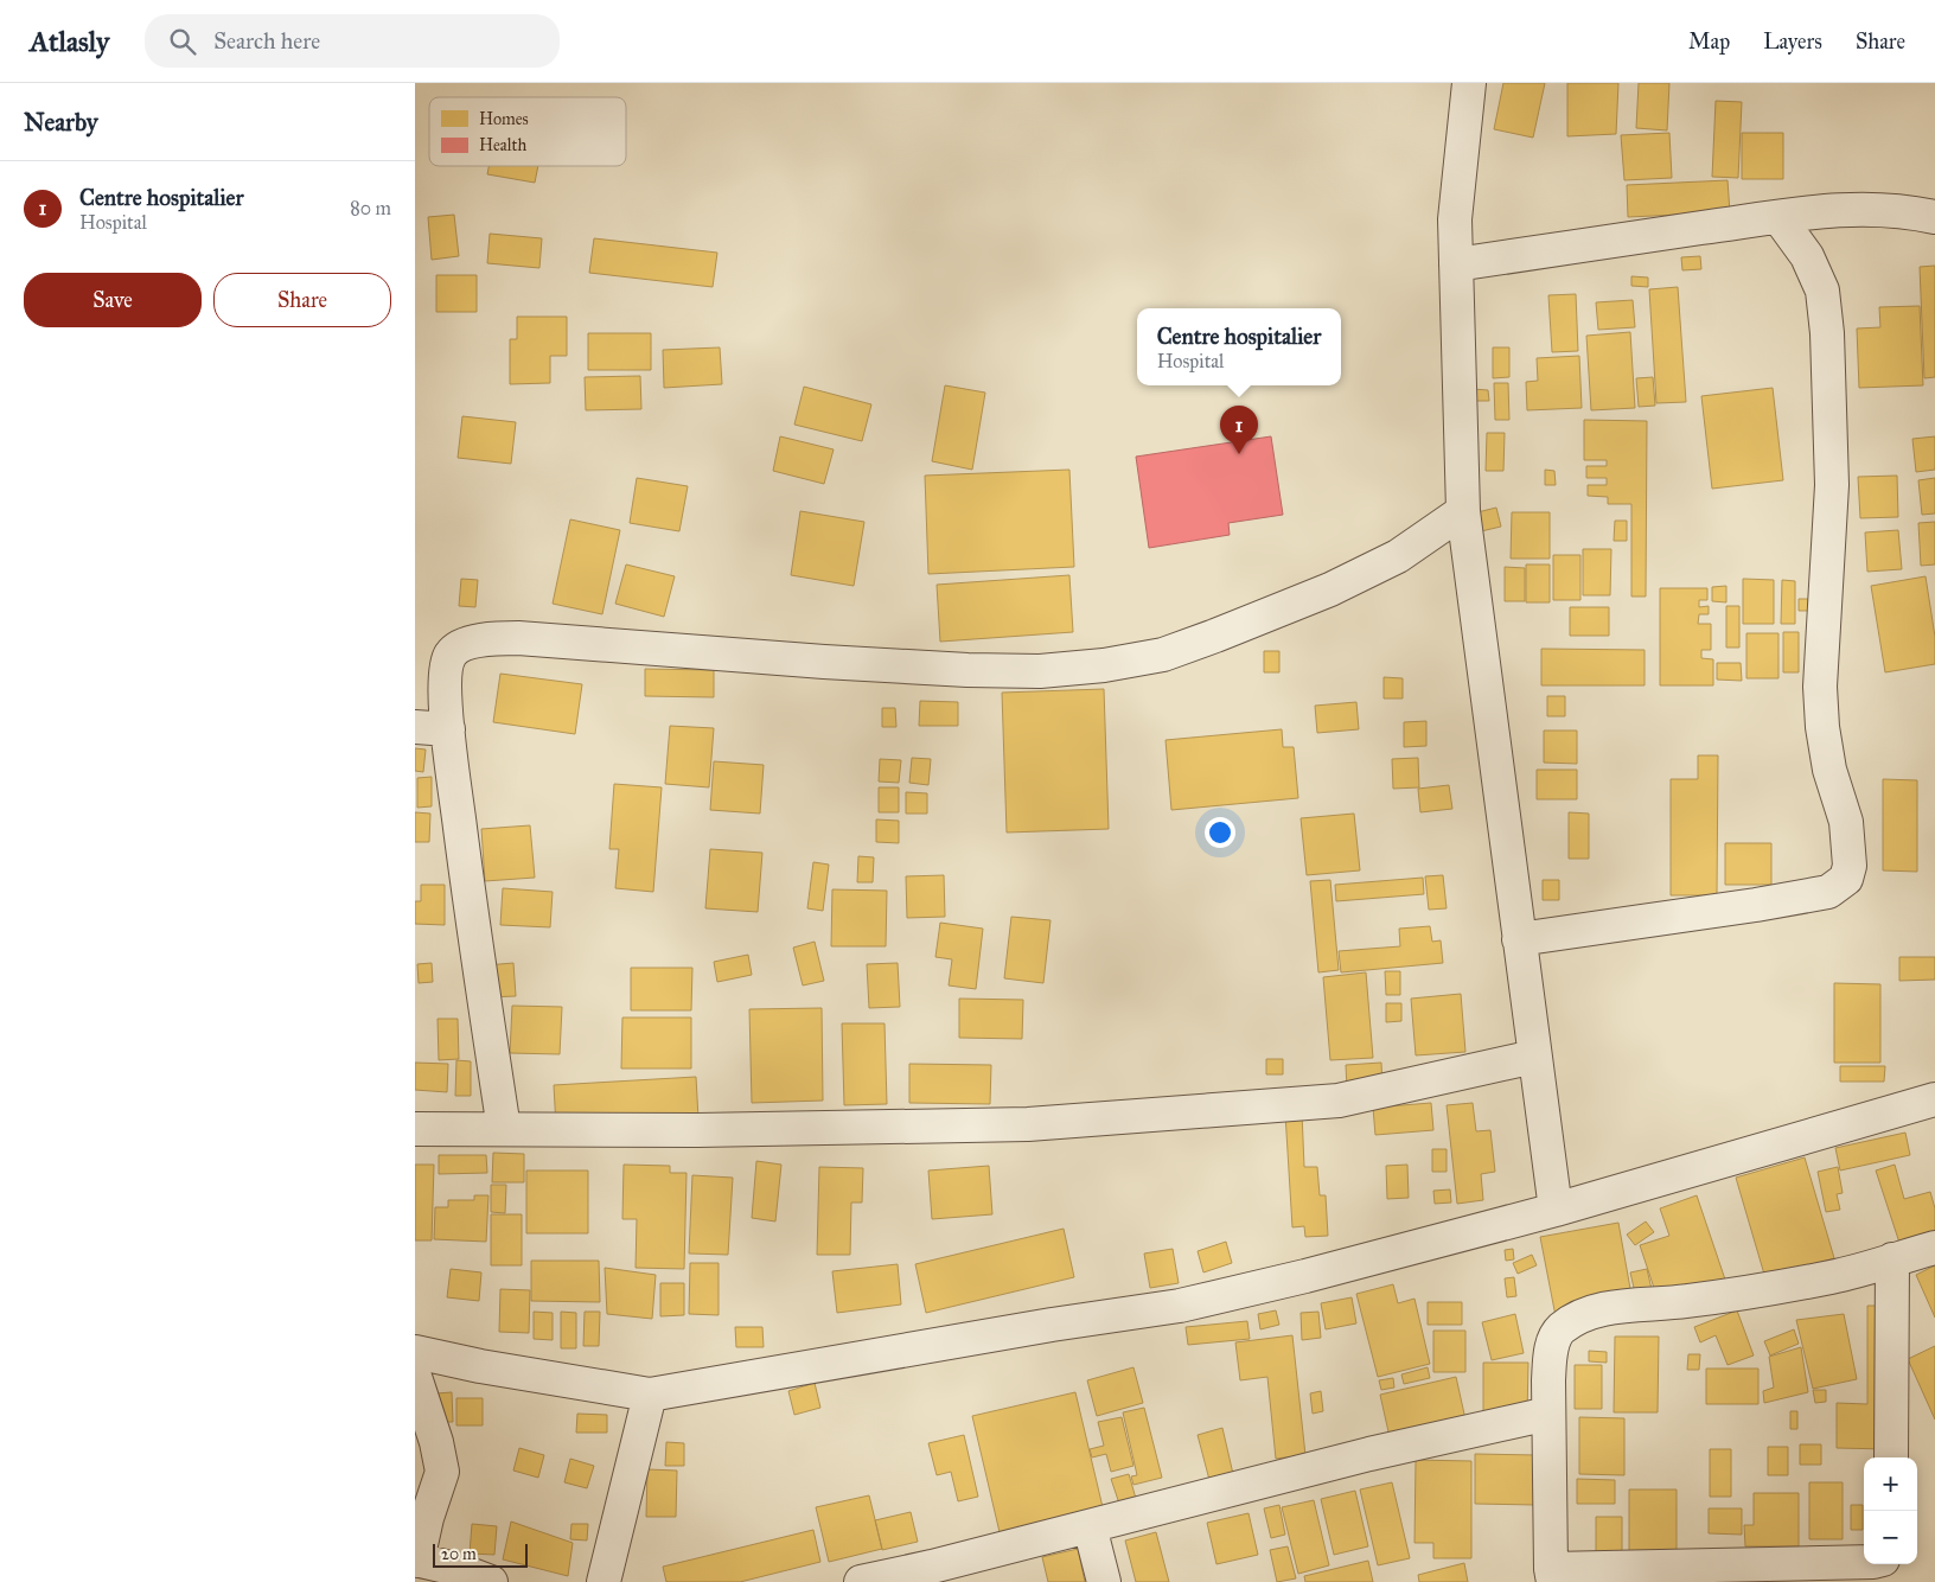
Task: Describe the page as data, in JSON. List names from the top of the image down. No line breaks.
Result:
{"legend":["Homes","Health"],"scale_bar":"20 m","page":{"header":"Atlasly","search":"Search here","nav":["Map","Layers","Share"],"heading":"Nearby","list":[{"mark":"1","name":"Centre hospitalier","note":"Hospital","value":"80 m"}],"buttons":["Save","Share"],"popup":["Centre hospitalier","Hospital"],"pins":"1","map_buttons":["+","−"],"scale":"20 m"}}
